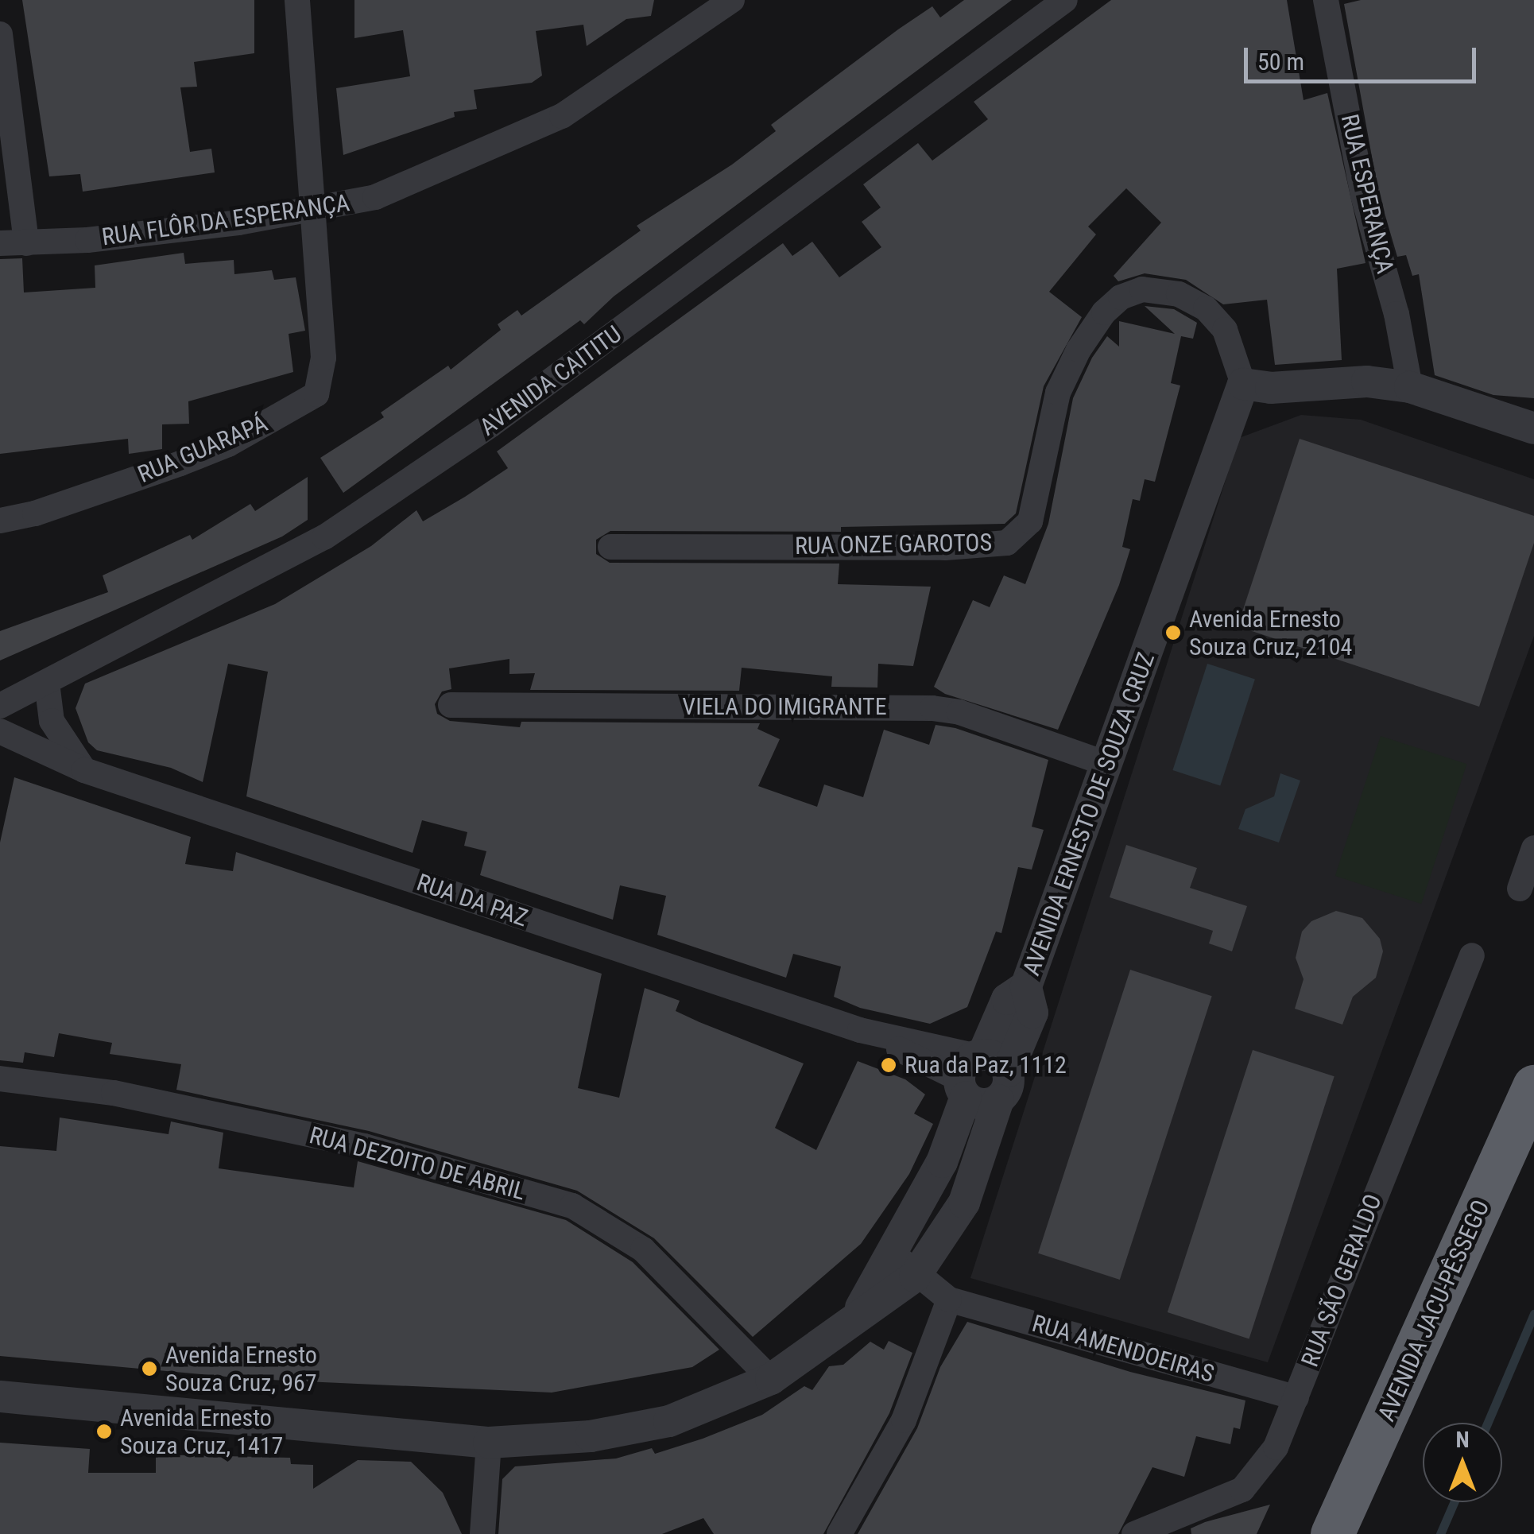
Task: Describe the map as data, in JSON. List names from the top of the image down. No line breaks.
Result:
{"streets":{"highway":["AVENIDA JACU-PÊSSEGO"],"street":["RUA ESPERANÇA","RUA FLÔR DA ESPERANÇA","AVENIDA CAITITU","RUA GUARAPÁ","RUA ONZE GAROTOS","VIELA DO IMIGRANTE","AVENIDA ERNESTO DE SOUZA CRUZ","RUA DA PAZ","RUA DEZOITO DE ABRIL","RUA SÃO GERALDO","RUA AMENDOEIRAS"]},"crossings":[["RUA FLÔR DA ESPERANÇA","RUA GUARAPÁ"],["RUA ONZE GAROTOS","AVENIDA ERNESTO DE SOUZA CRUZ"],["VIELA DO IMIGRANTE","AVENIDA ERNESTO DE SOUZA CRUZ"],["AVENIDA ERNESTO DE SOUZA CRUZ","RUA DA PAZ"],["AVENIDA ERNESTO DE SOUZA CRUZ","RUA DEZOITO DE ABRIL"],["AVENIDA ERNESTO DE SOUZA CRUZ","RUA AMENDOEIRAS"],["RUA SÃO GERALDO","RUA AMENDOEIRAS"]],"places":["Avenida Ernesto Souza Cruz, 2104","Rua da Paz, 1112","Avenida Ernesto Souza Cruz, 967","Avenida Ernesto Souza Cruz, 1417"],"scale_bar":"50 m","north":"top"}
